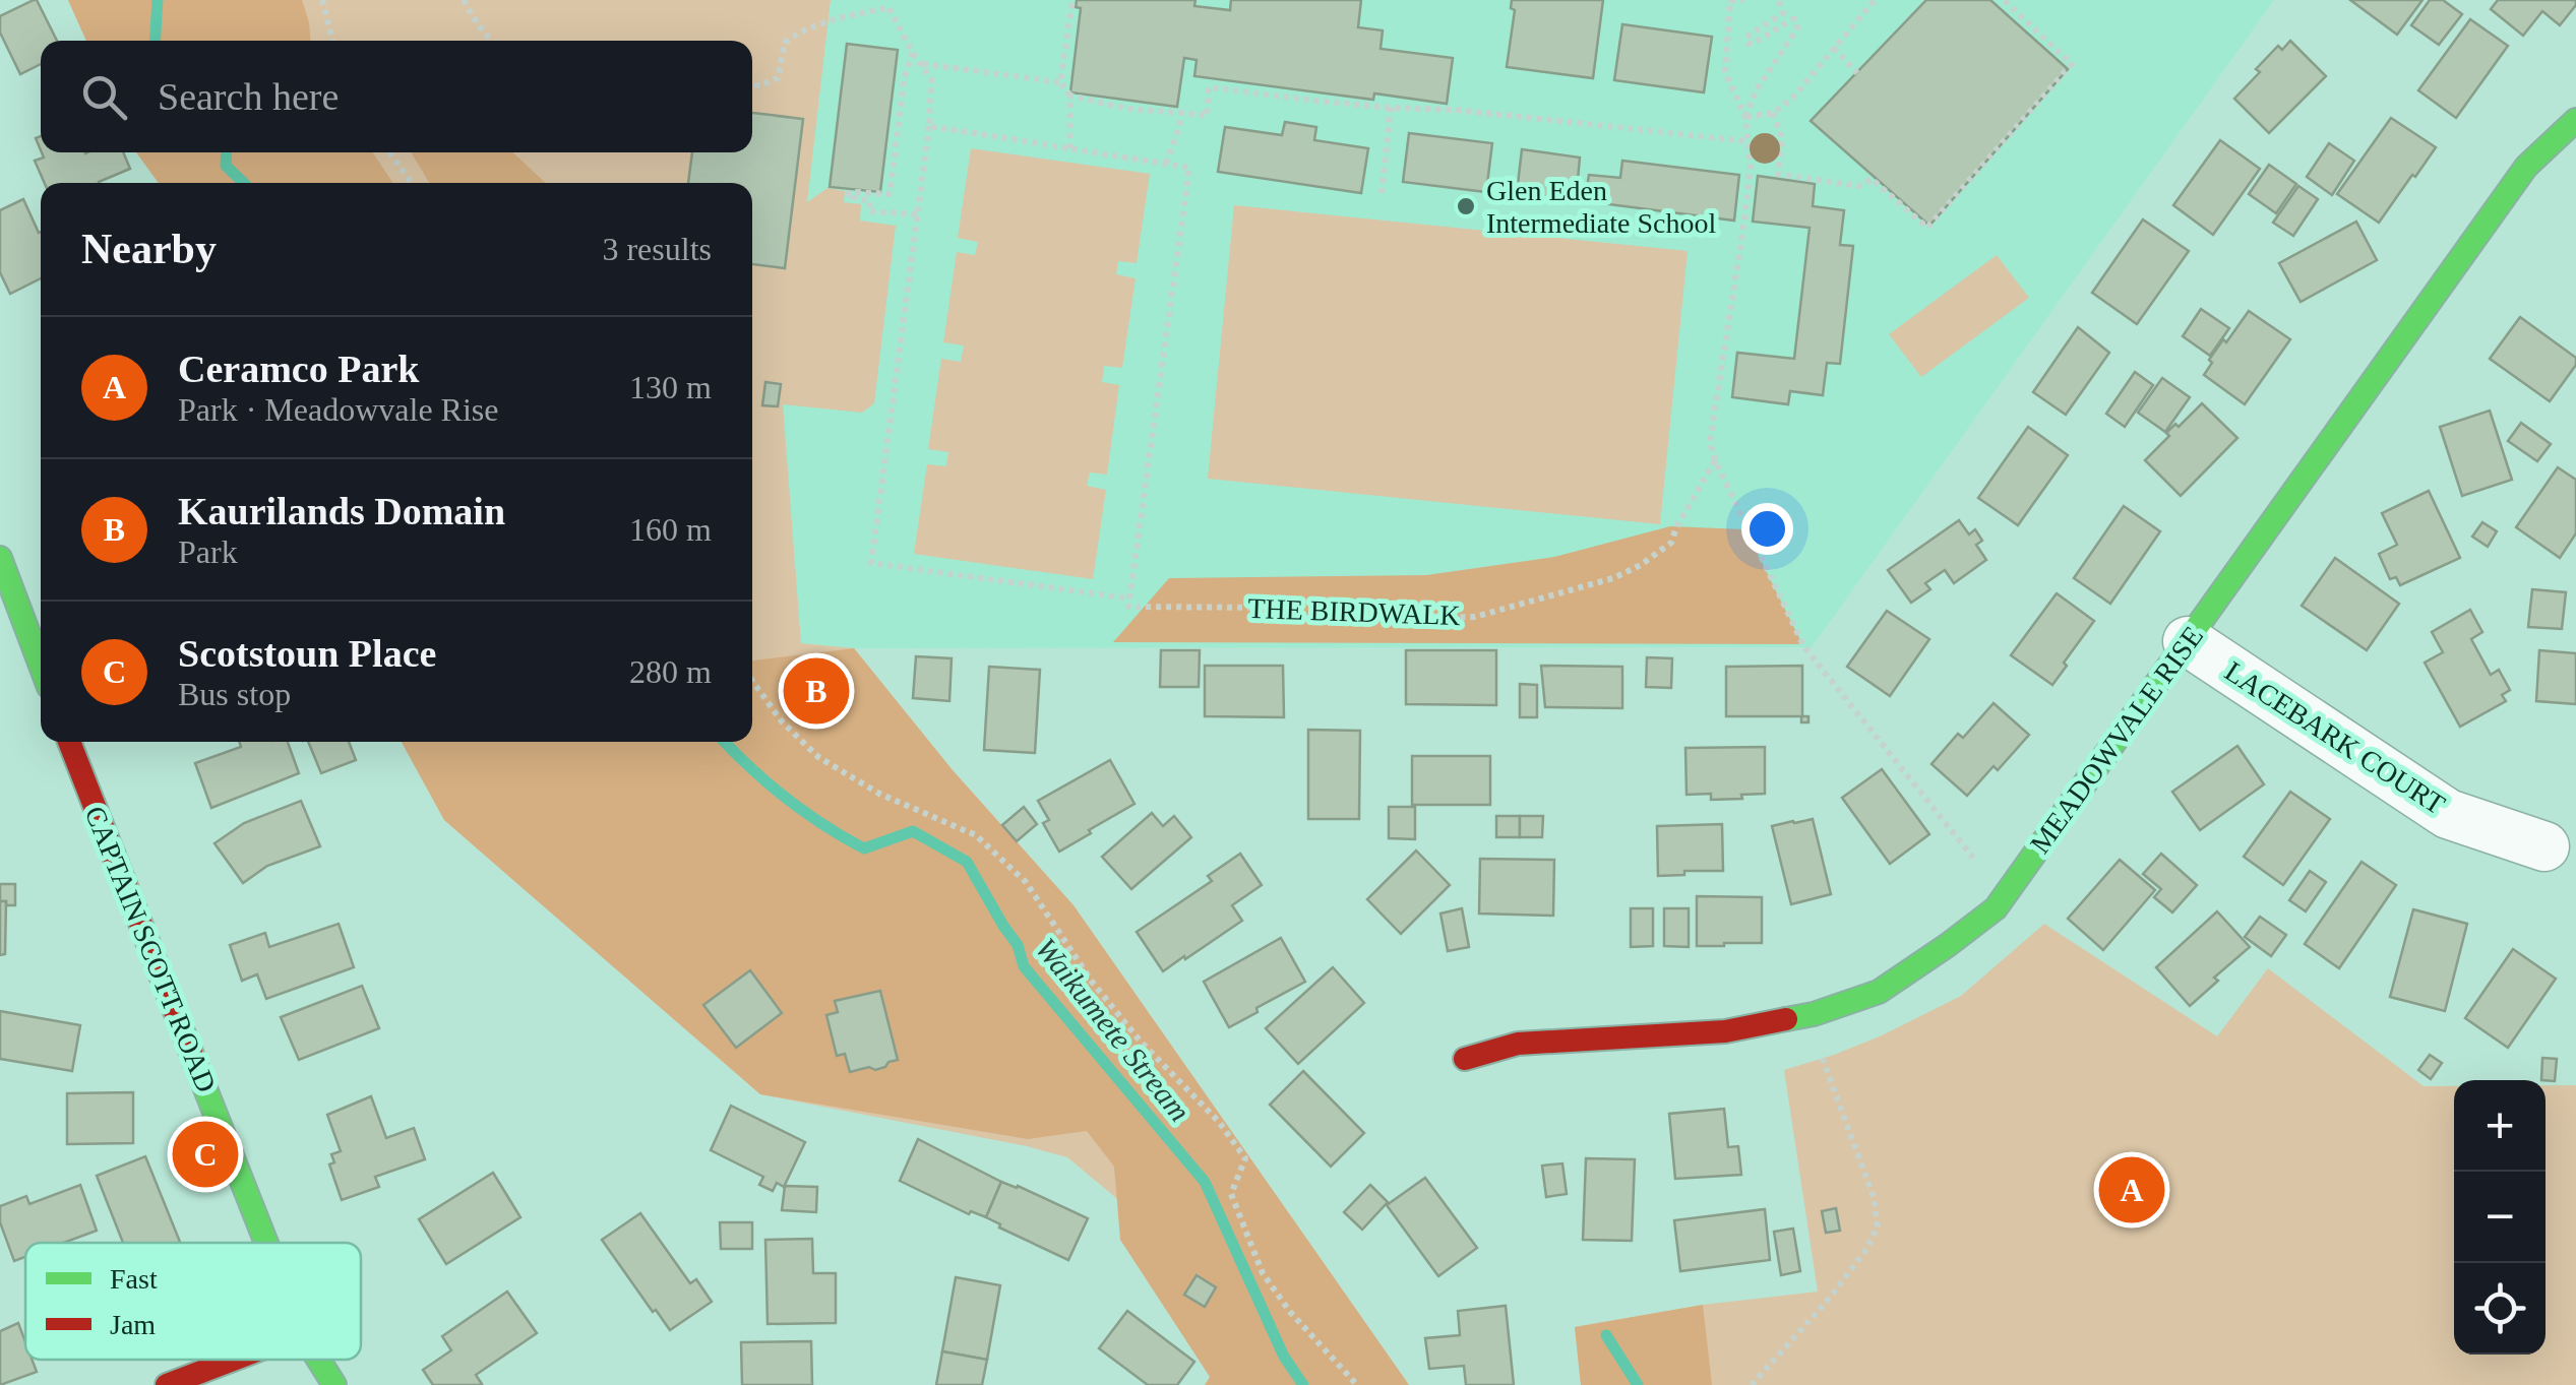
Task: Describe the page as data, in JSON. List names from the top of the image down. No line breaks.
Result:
{"streets":{"street":["LACEBARK COURT","MEADOWVALE RISE","CAPTAIN SCOTT ROAD"],"path":["THE BIRDWALK"]},"crossings":[["LACEBARK COURT","MEADOWVALE RISE"]],"water":["Waikumete Stream"],"places":["Glen Eden Intermediate School"],"legend":["Fast","Jam"],"page":{"search":"Search here","heading":["Nearby","3 results"],"list":[{"mark":"A","name":"Ceramco Park","note":"Park · Meadowvale Rise","value":"130 m"},{"mark":"B","name":"Kaurilands Domain","note":"Park","value":"160 m"},{"mark":"C","name":"Scotstoun Place","note":"Bus stop","value":"280 m"}],"pins":["B","C","A"],"map_buttons":["+","−"]}}
